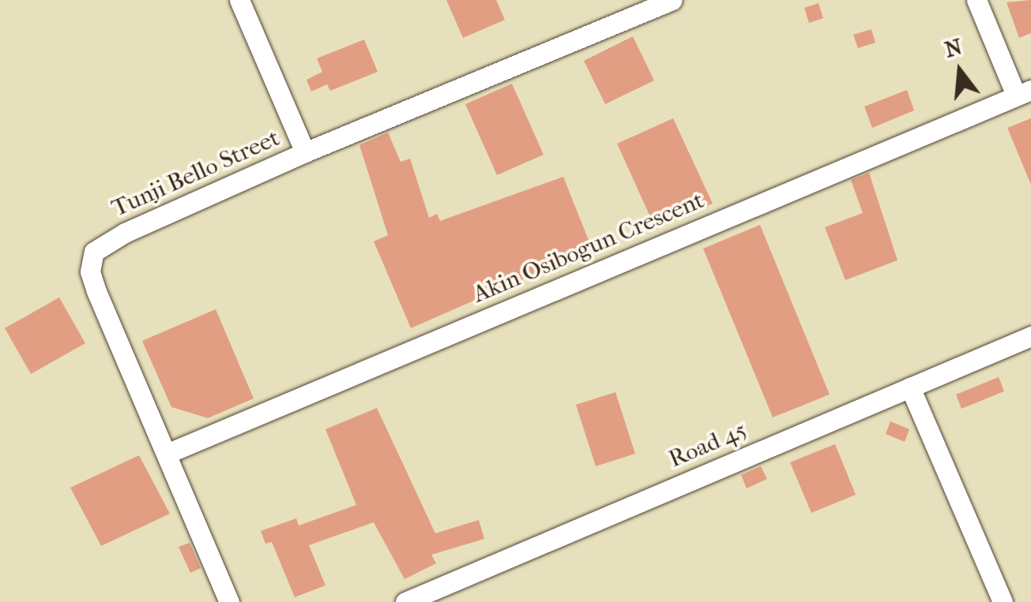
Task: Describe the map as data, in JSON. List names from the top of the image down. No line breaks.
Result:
{"streets":{"street":["Tunji Bello Street","Akin Osibogun Crescent","Road 45"]},"crossings":[["Tunji Bello Street","Akin Osibogun Crescent"]],"north":"top"}
